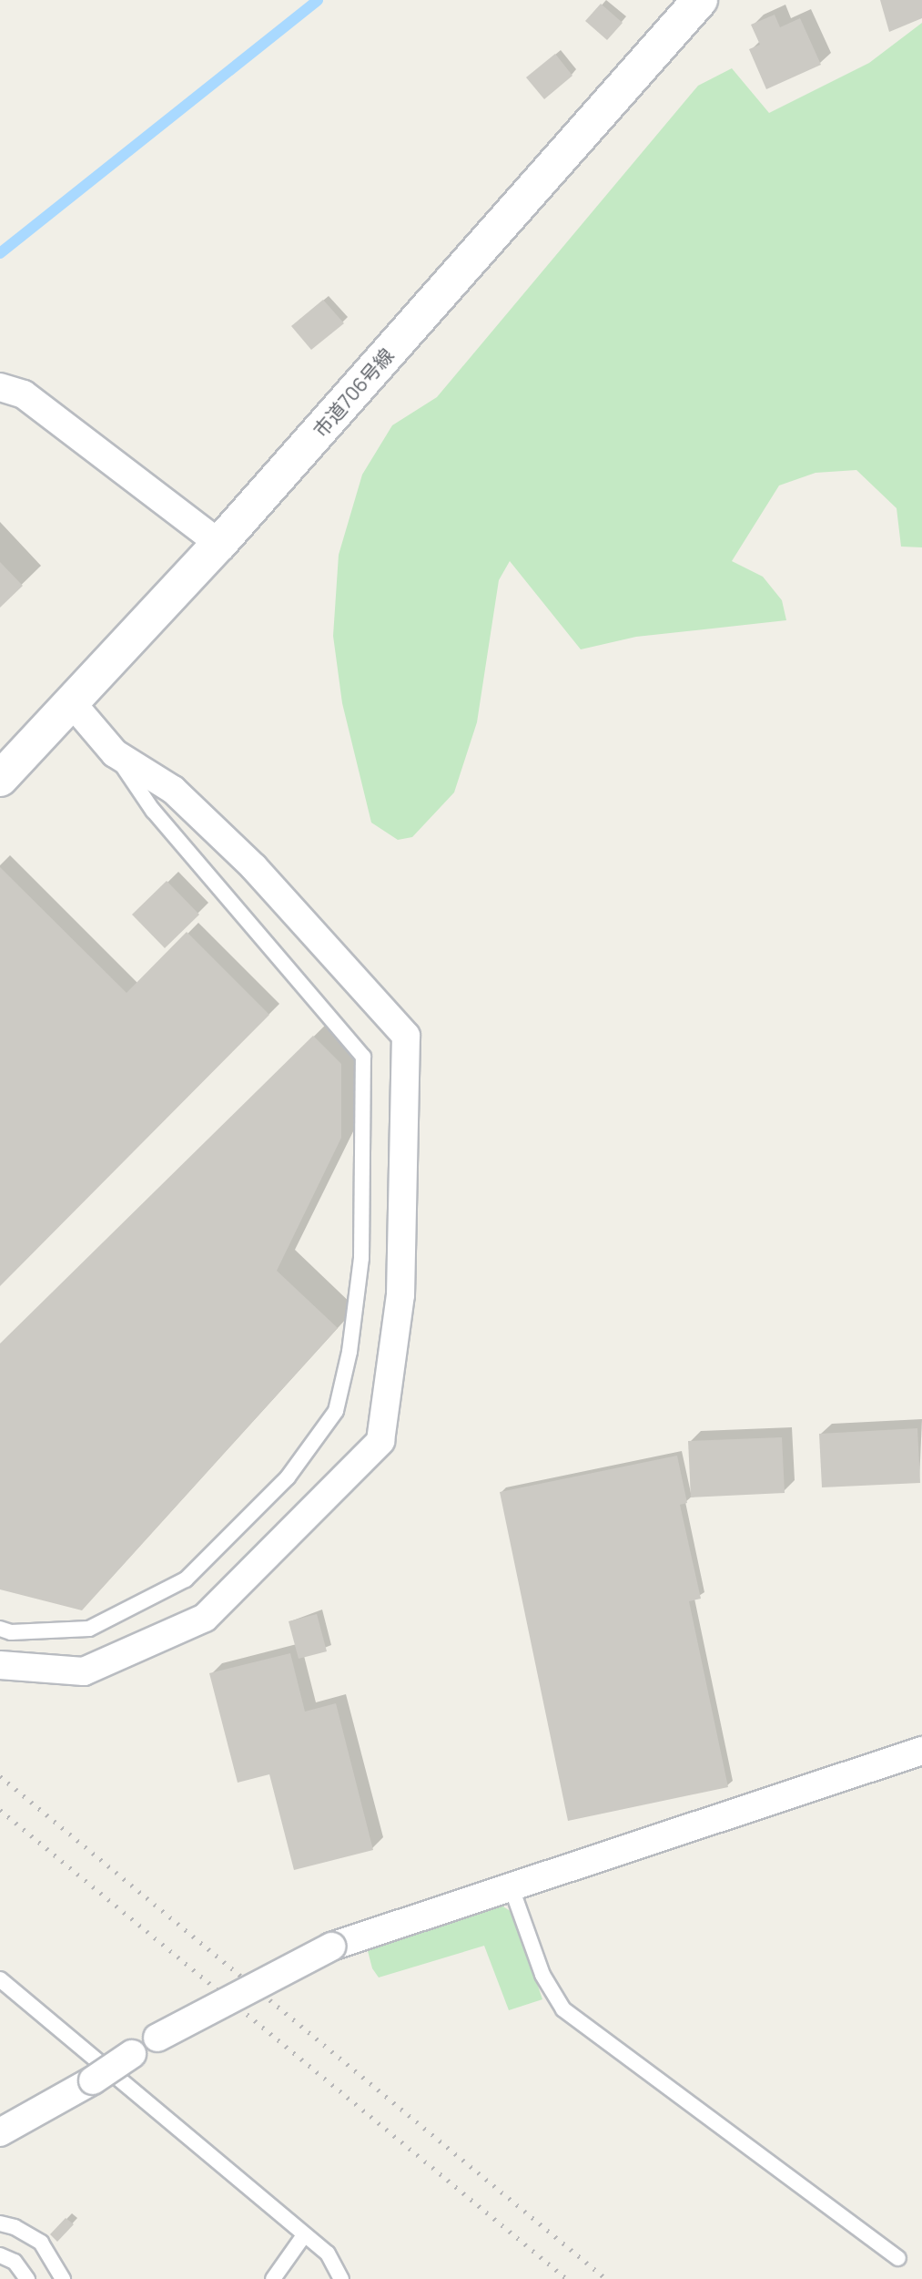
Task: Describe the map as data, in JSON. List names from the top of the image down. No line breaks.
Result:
{"streets":{"street":["市道706号線"]}}
